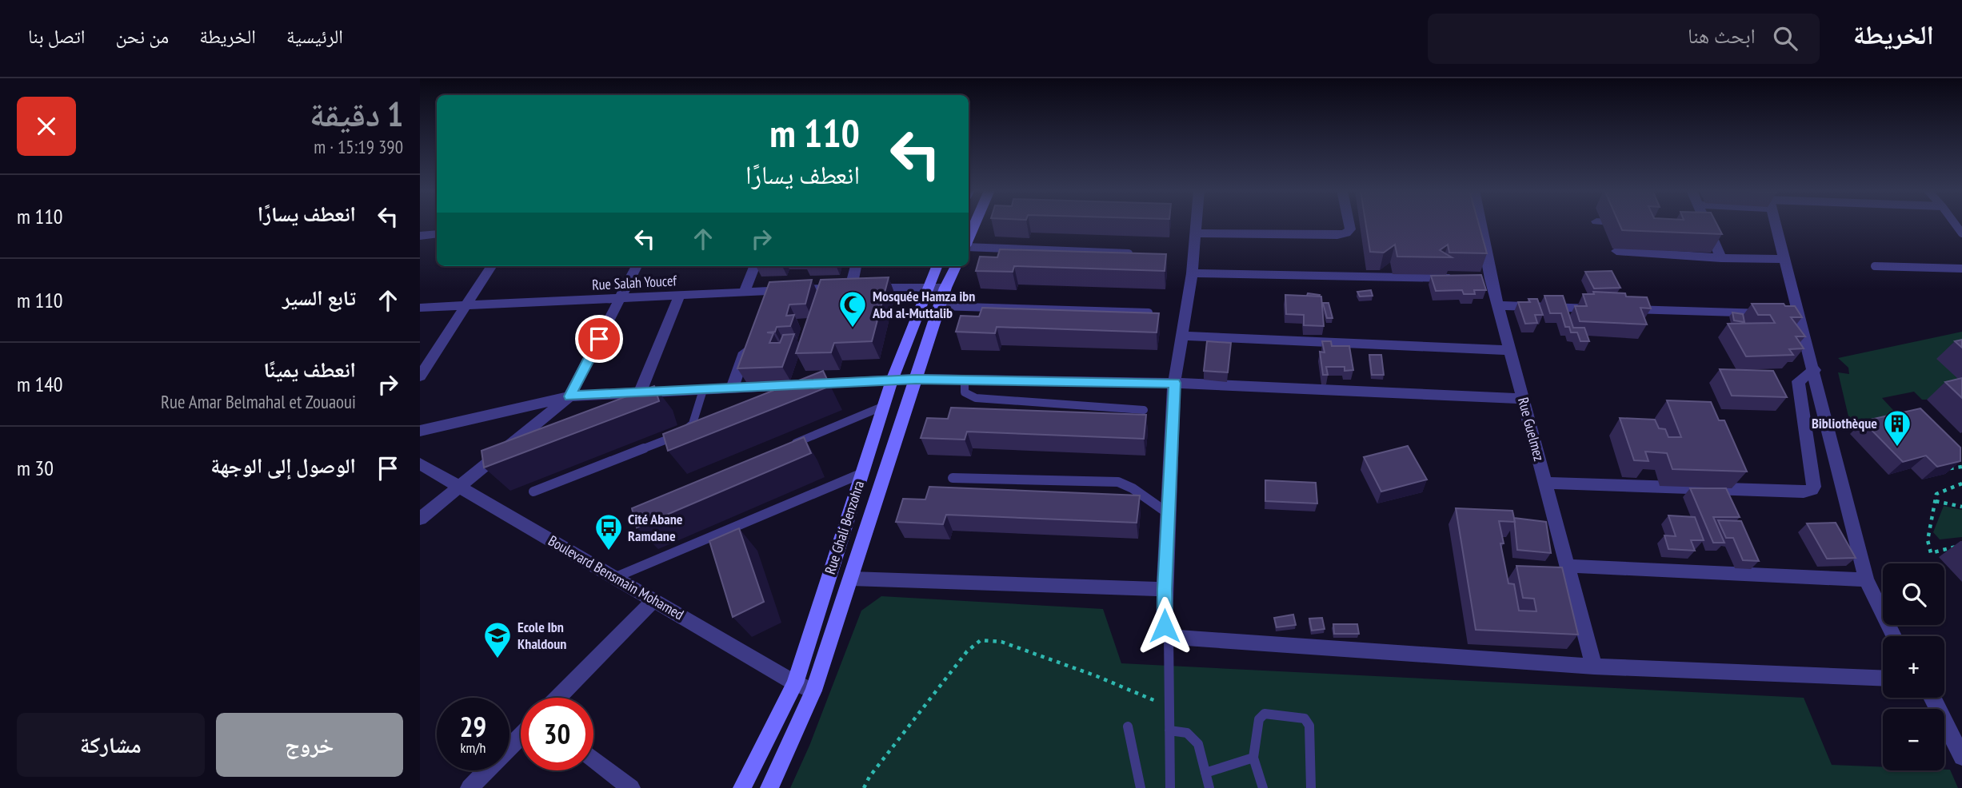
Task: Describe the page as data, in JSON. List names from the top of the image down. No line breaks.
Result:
{"streets":{"main road":["Rue Ghali Benzohra"],"street":["Rue Salah Youcef","Rue Guelmez","Boulevard Bensmain Mohamed"]},"crossings":[["Rue Salah Youcef","Rue Ghali Benzohra"],["Rue Ghali Benzohra","Boulevard Bensmain Mohamed"]],"places":{"mosque":["Mosquée Hamza ibn Abd al-Muttalib"],"building":["Bibliothèque"],"bus stop":["Cité Abane Ramdane"],"school or university":["Ecole Ibn Khaldoun"]},"page":{"header":"الخريطة","search":"ابحث هنا","nav":["الرئيسية","الخريطة","من نحن","اتصل بنا"],"heading":["1 دقيقة","390 m · 15:19"],"turn":["110 m","انعطف يسارًا"],"list":[{"name":"انعطف يسارًا","value":"110 m"},{"name":"تابع السير","value":"110 m"},{"name":"انعطف يمينًا","note":"Rue Amar Belmahal et Zouaoui","value":"140 m"},{"name":"الوصول إلى الوجهة","value":"30 m"}],"map_buttons":["+","−"],"speed":"29 km/h","limit":"30","buttons":["خروج","مشاركة"]}}
